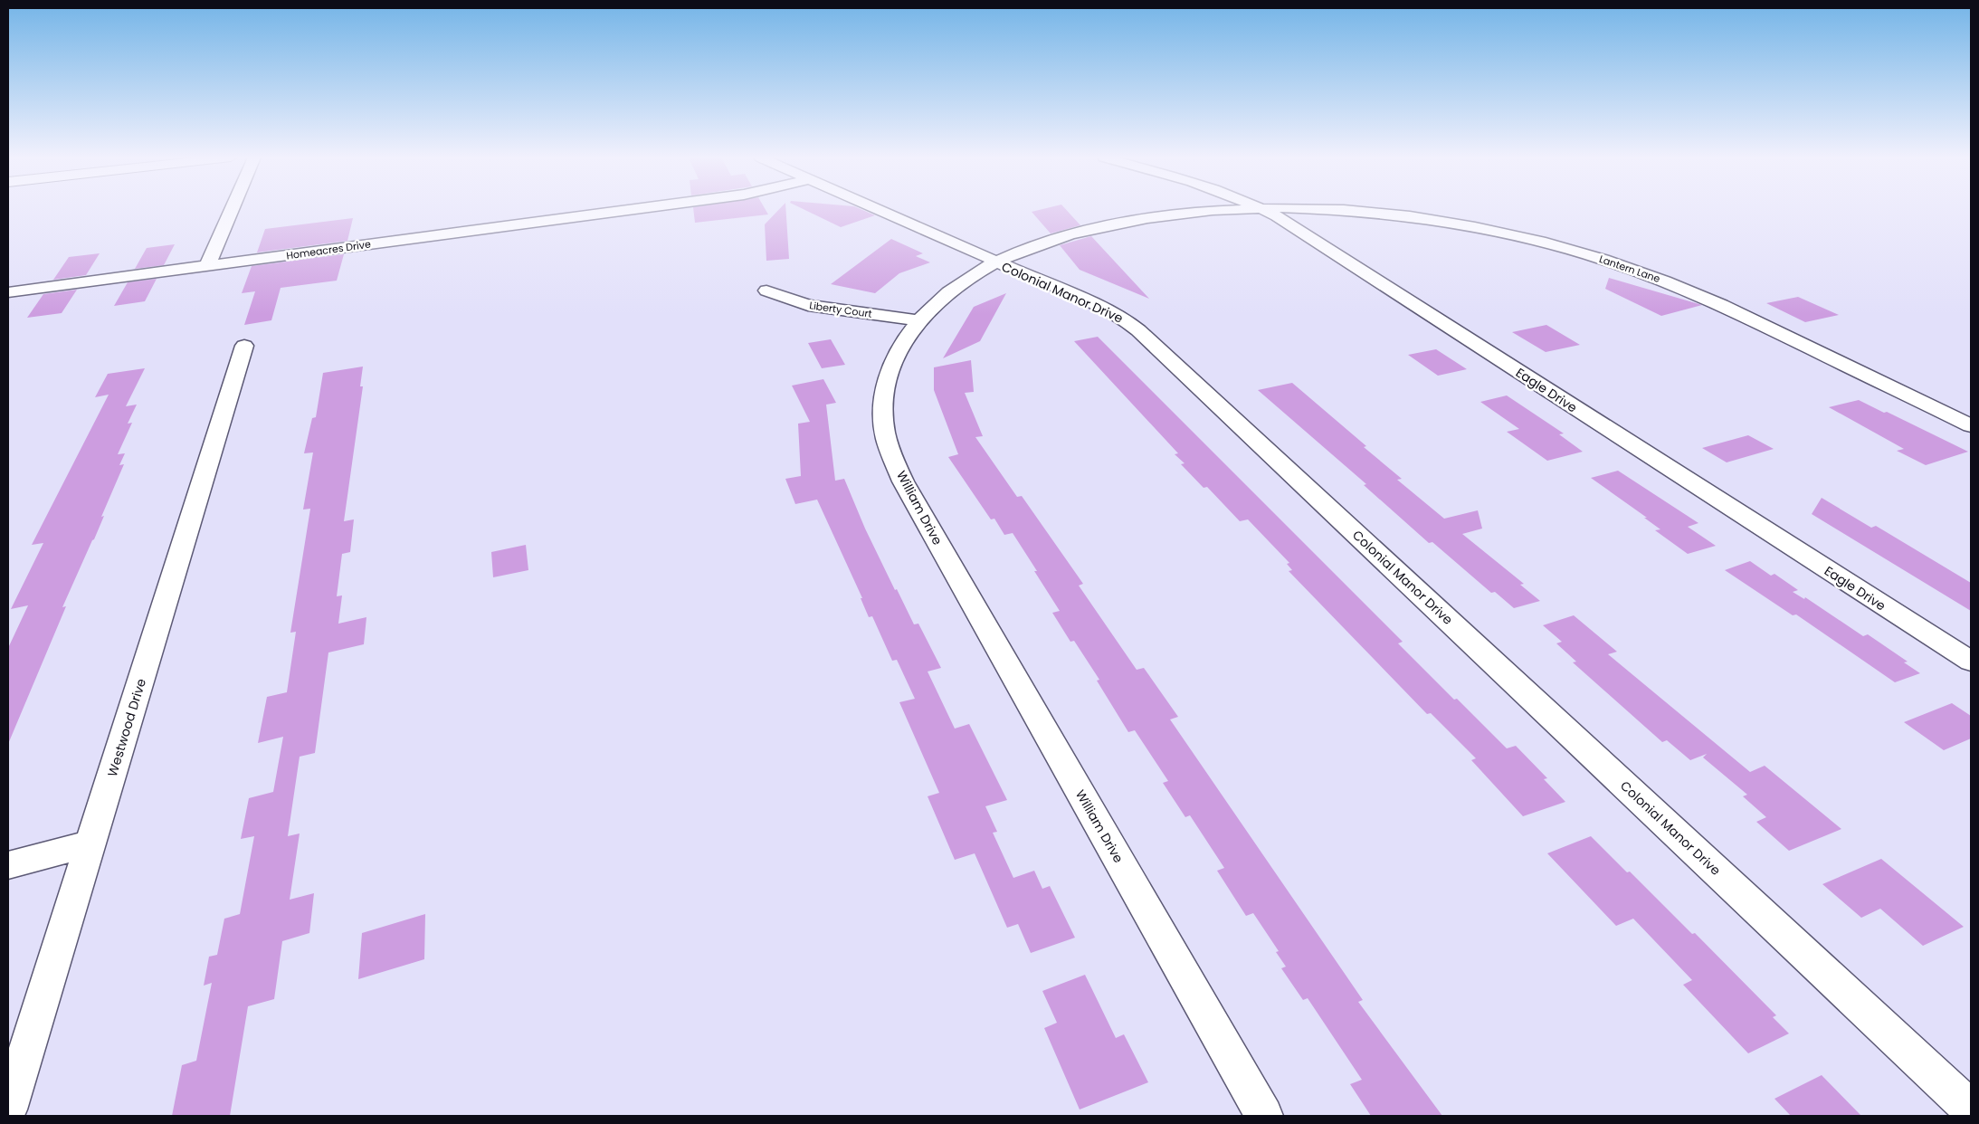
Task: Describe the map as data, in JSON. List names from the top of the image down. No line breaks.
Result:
{"streets":{"street":["Homeacres Drive","Lantern Lane","Colonial Manor Drive","Liberty Court","Eagle Drive","William Drive","Westwood Drive"]},"crossings":[["Colonial Manor Drive","William Drive"],["Liberty Court","William Drive"]]}
